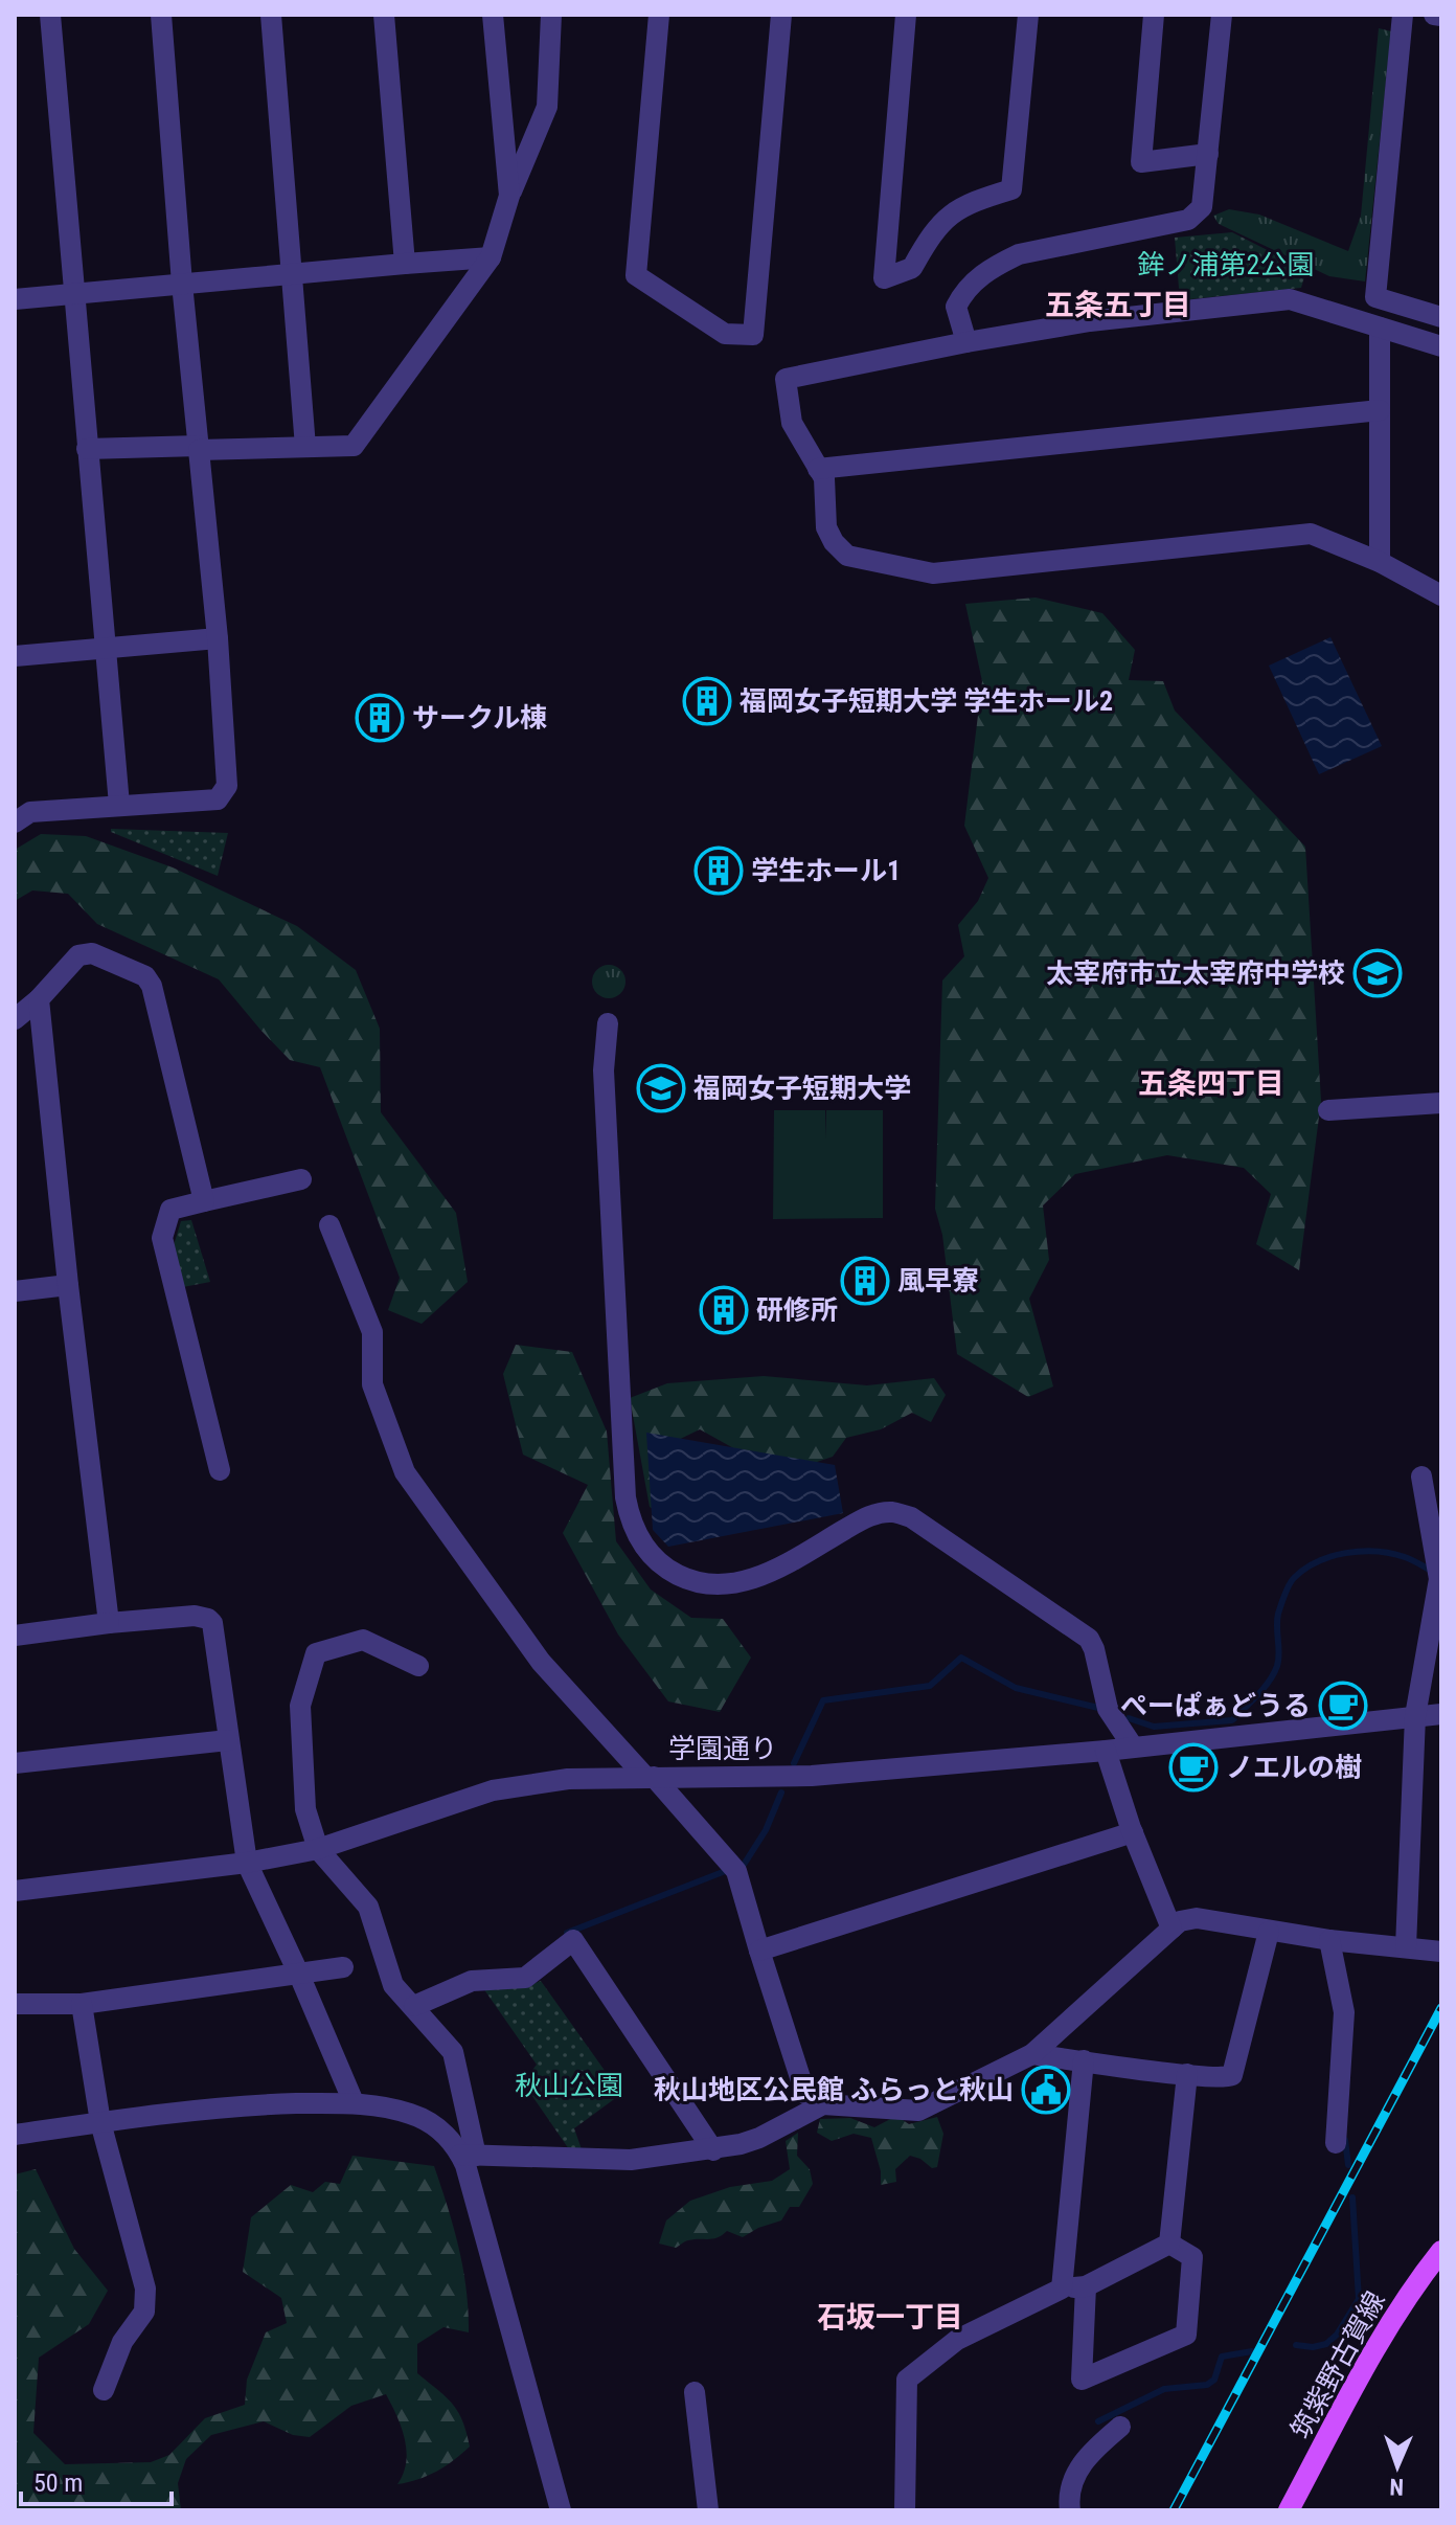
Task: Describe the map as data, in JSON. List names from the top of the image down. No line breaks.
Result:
{"streets":{"main road":["筑紫野古賀線"],"street":["学園通り"]},"districts":["五条五丁目","五条四丁目","石坂一丁目"],"parks":["鉾ノ浦第2公園","秋山公園"],"places":{"building":["福岡女子短期大学 学生ホール2","サークル棟","学生ホール1","風早寮","研修所"],"school or university":["太宰府市立太宰府中学校","福岡女子短期大学"],"cafe":["ぺーぱぁどうる","ノエルの樹"],"public building":["秋山地区公民館 ふらっと秋山"]},"scale_bar":"50 m","north":"bottom"}
